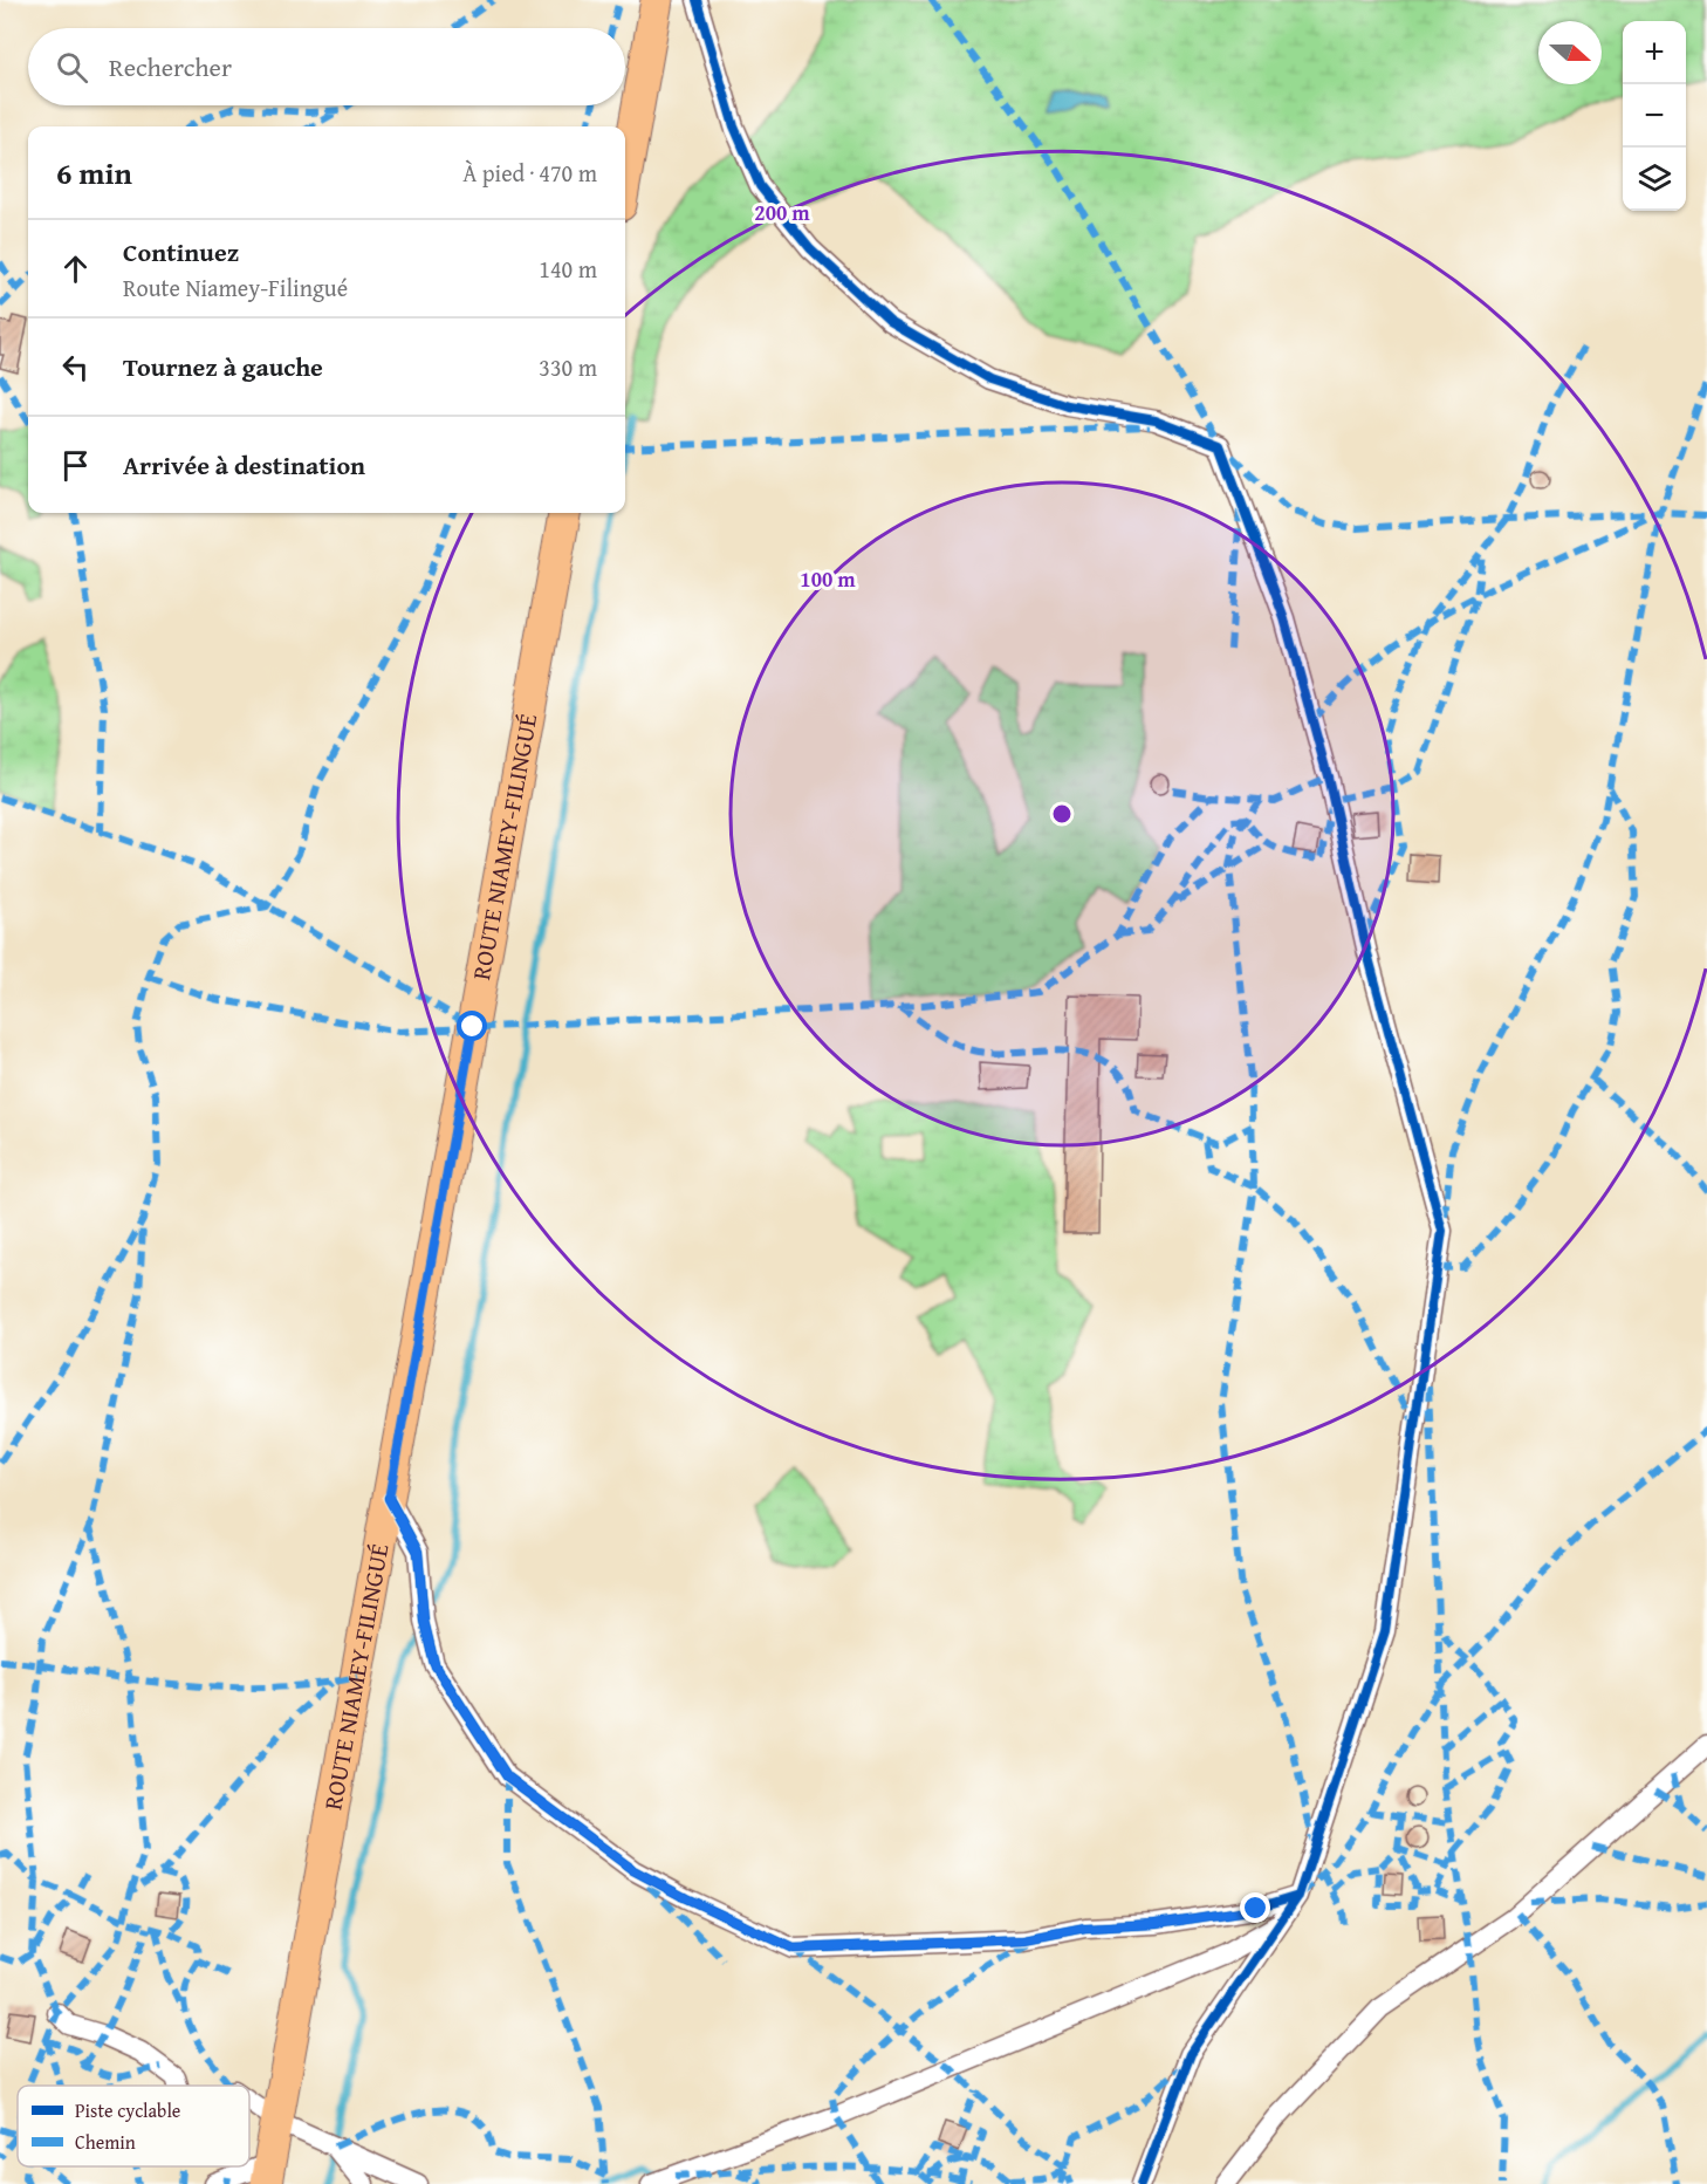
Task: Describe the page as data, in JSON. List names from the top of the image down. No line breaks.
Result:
{"streets":{"main road":["ROUTE NIAMEY-FILINGUÉ"]},"legend":["Piste cyclable","Chemin"],"north":"right","page":{"map_buttons":["+","−"],"search":"Rechercher","heading":["6 min","À pied · 470 m"],"list":[["Continuez","Route Niamey-Filingué","140 m"],["Tournez à gauche","330 m"],"Arrivée à destination"]},"rings":["200 m","100 m"]}
